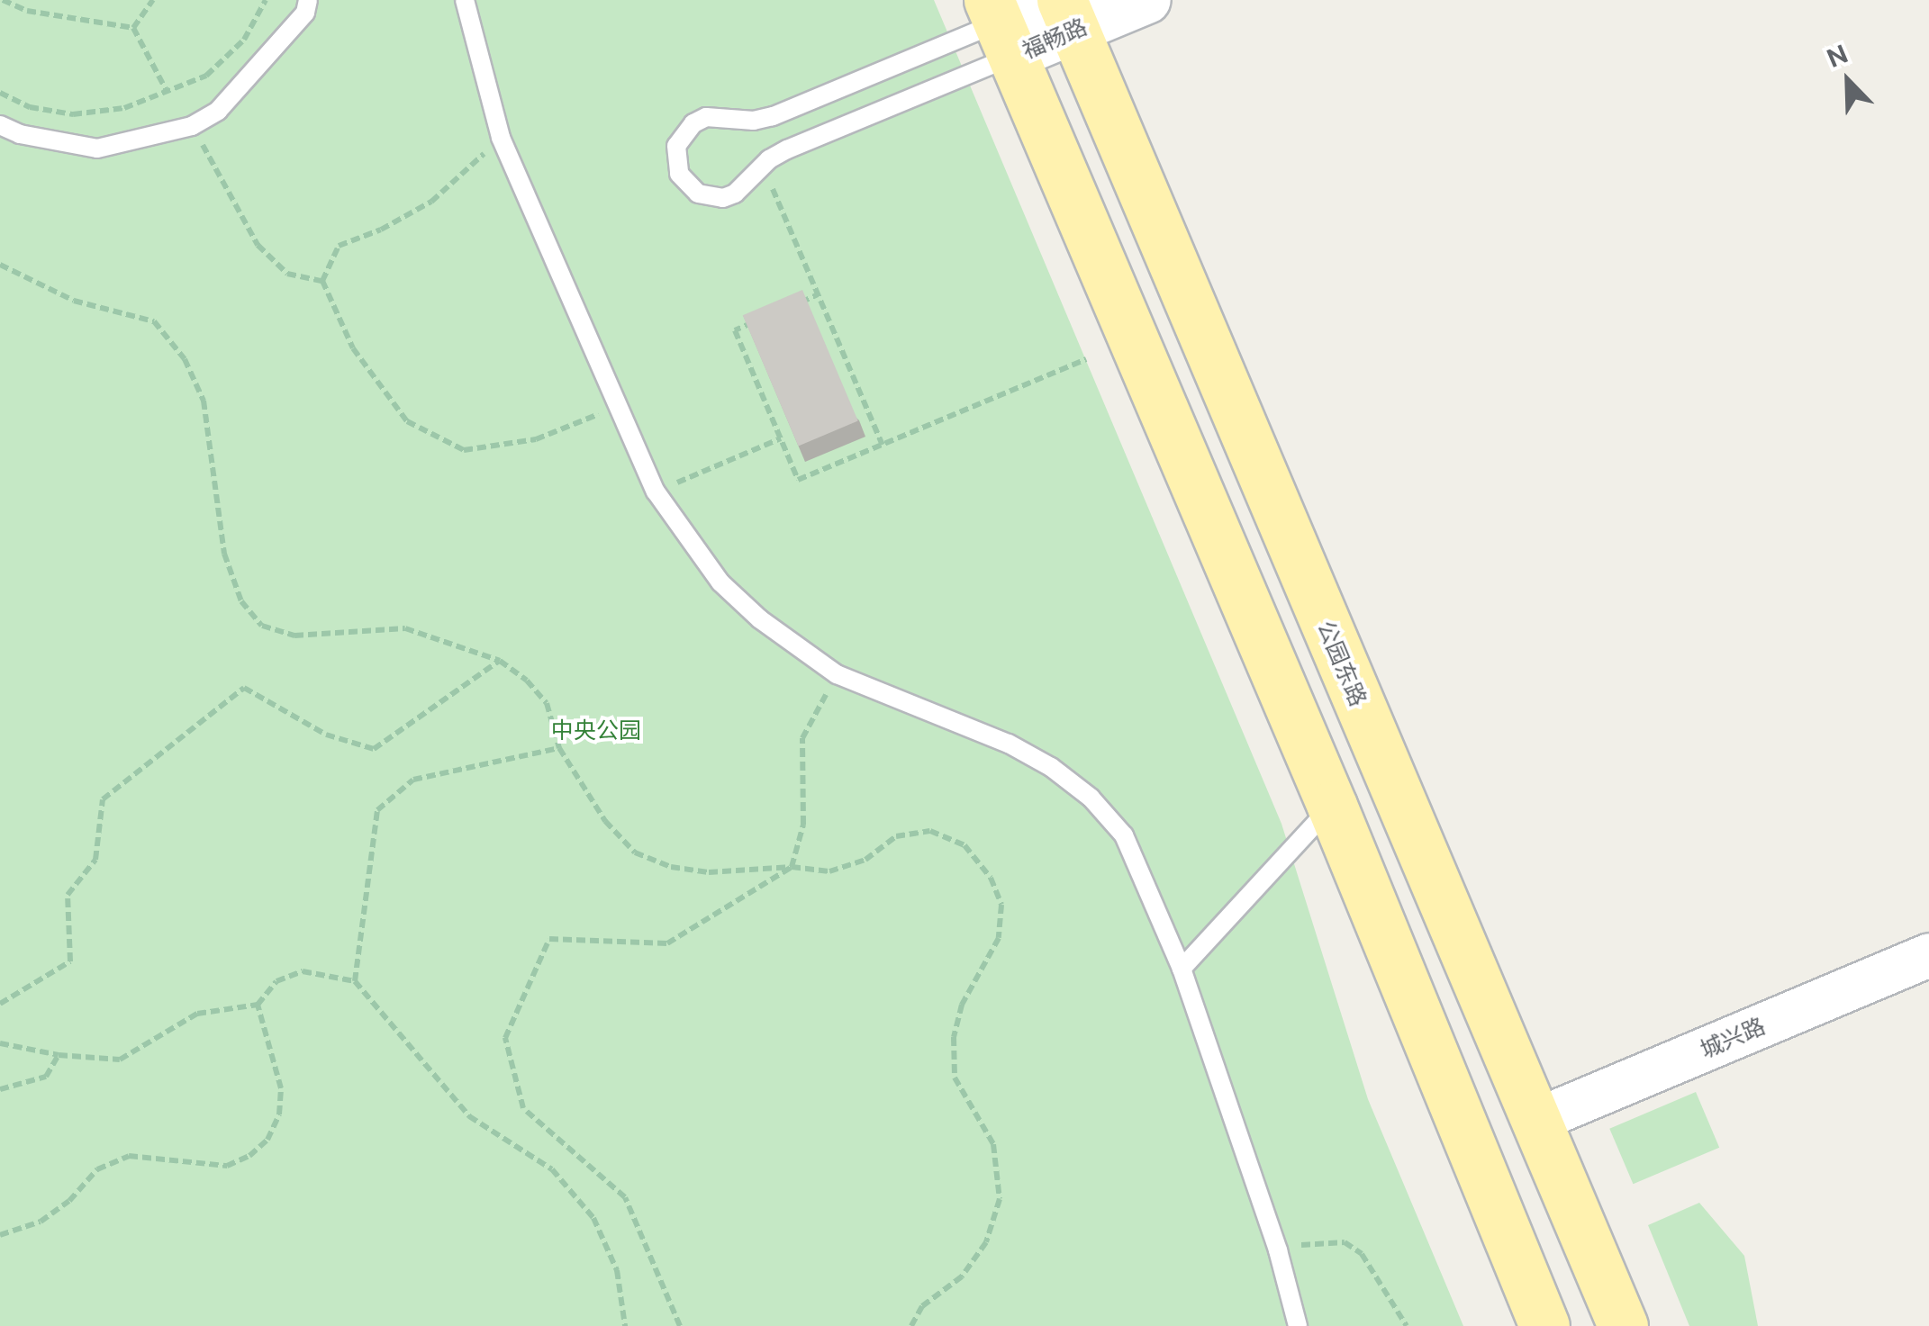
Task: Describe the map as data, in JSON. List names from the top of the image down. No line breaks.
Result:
{"streets":{"main road":["福畅路","公园东路"],"street":["城兴路"]},"crossings":[["福畅路","公园东路"],["公园东路","城兴路"]],"parks":["中央公园"],"north":"top left"}
